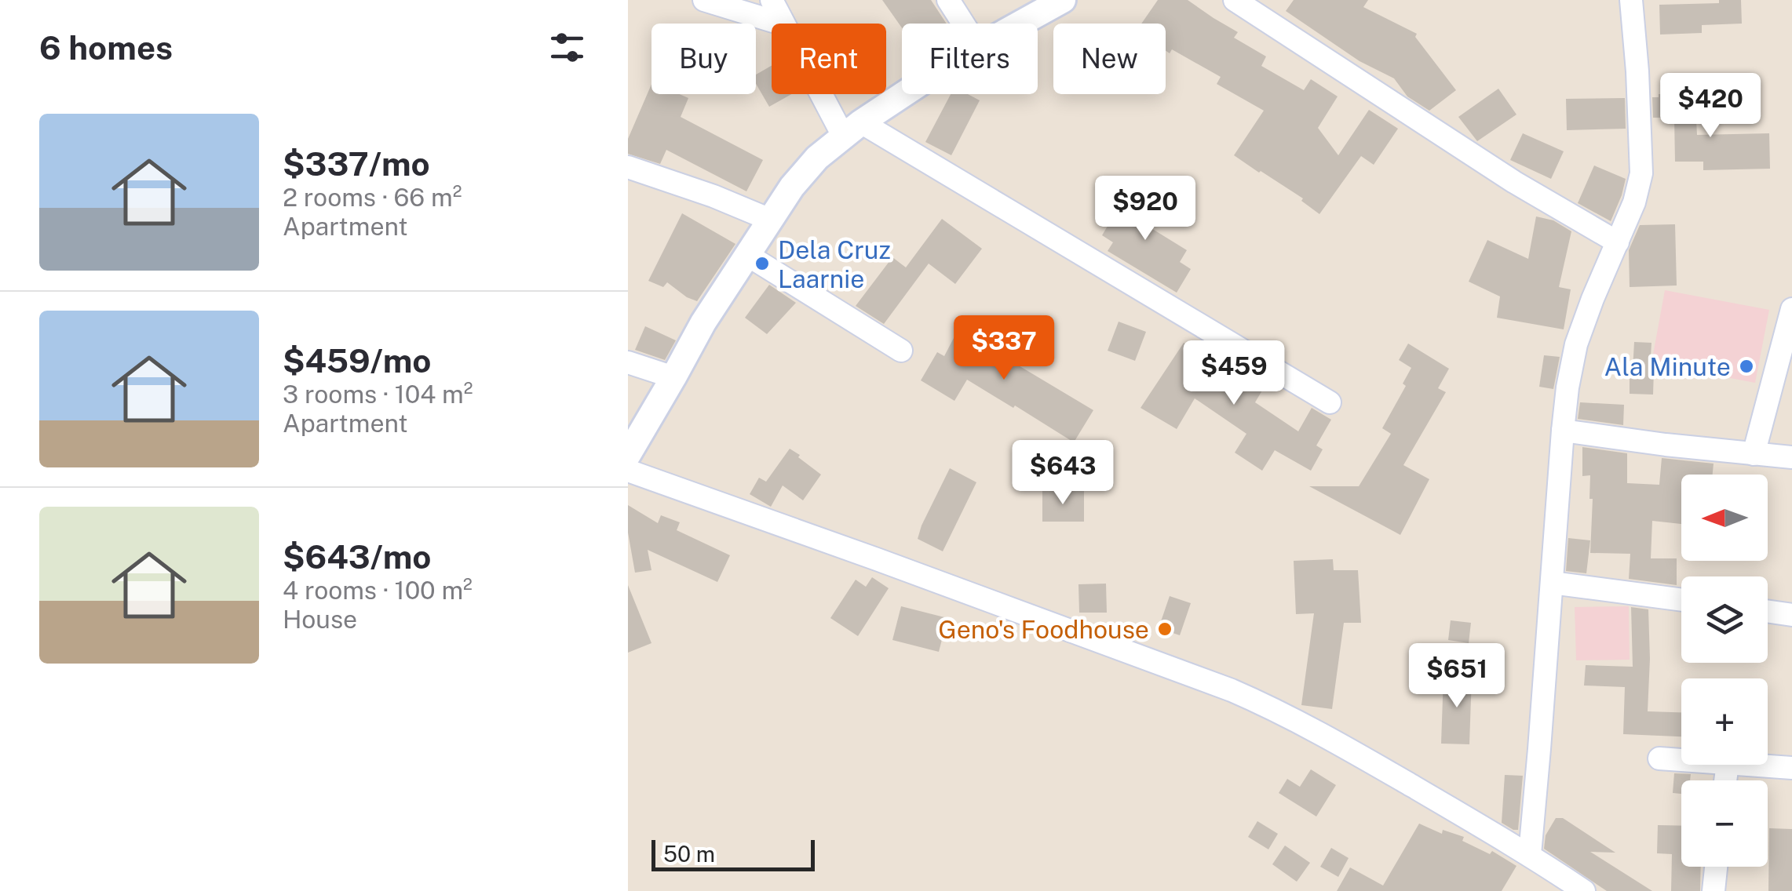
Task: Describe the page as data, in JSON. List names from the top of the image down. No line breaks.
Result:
{"places":["Dela Cruz Laarnie","Ala Minute","Geno's Foodhouse"],"scale_bar":"50 m","north":"left","page":{"heading":"6 homes","chip":["Buy","Rent","Filters","New"],"price":["$420","$920","$337","$459","$643","$651"],"list":[{"name":"$337/mo","note":"2 rooms · 66 m² · Apartment"},{"name":"$459/mo","note":"3 rooms · 104 m² · Apartment"},{"name":"$643/mo","note":"4 rooms · 100 m² · House"}],"map_buttons":["+","−"],"scale":"50 m"}}
